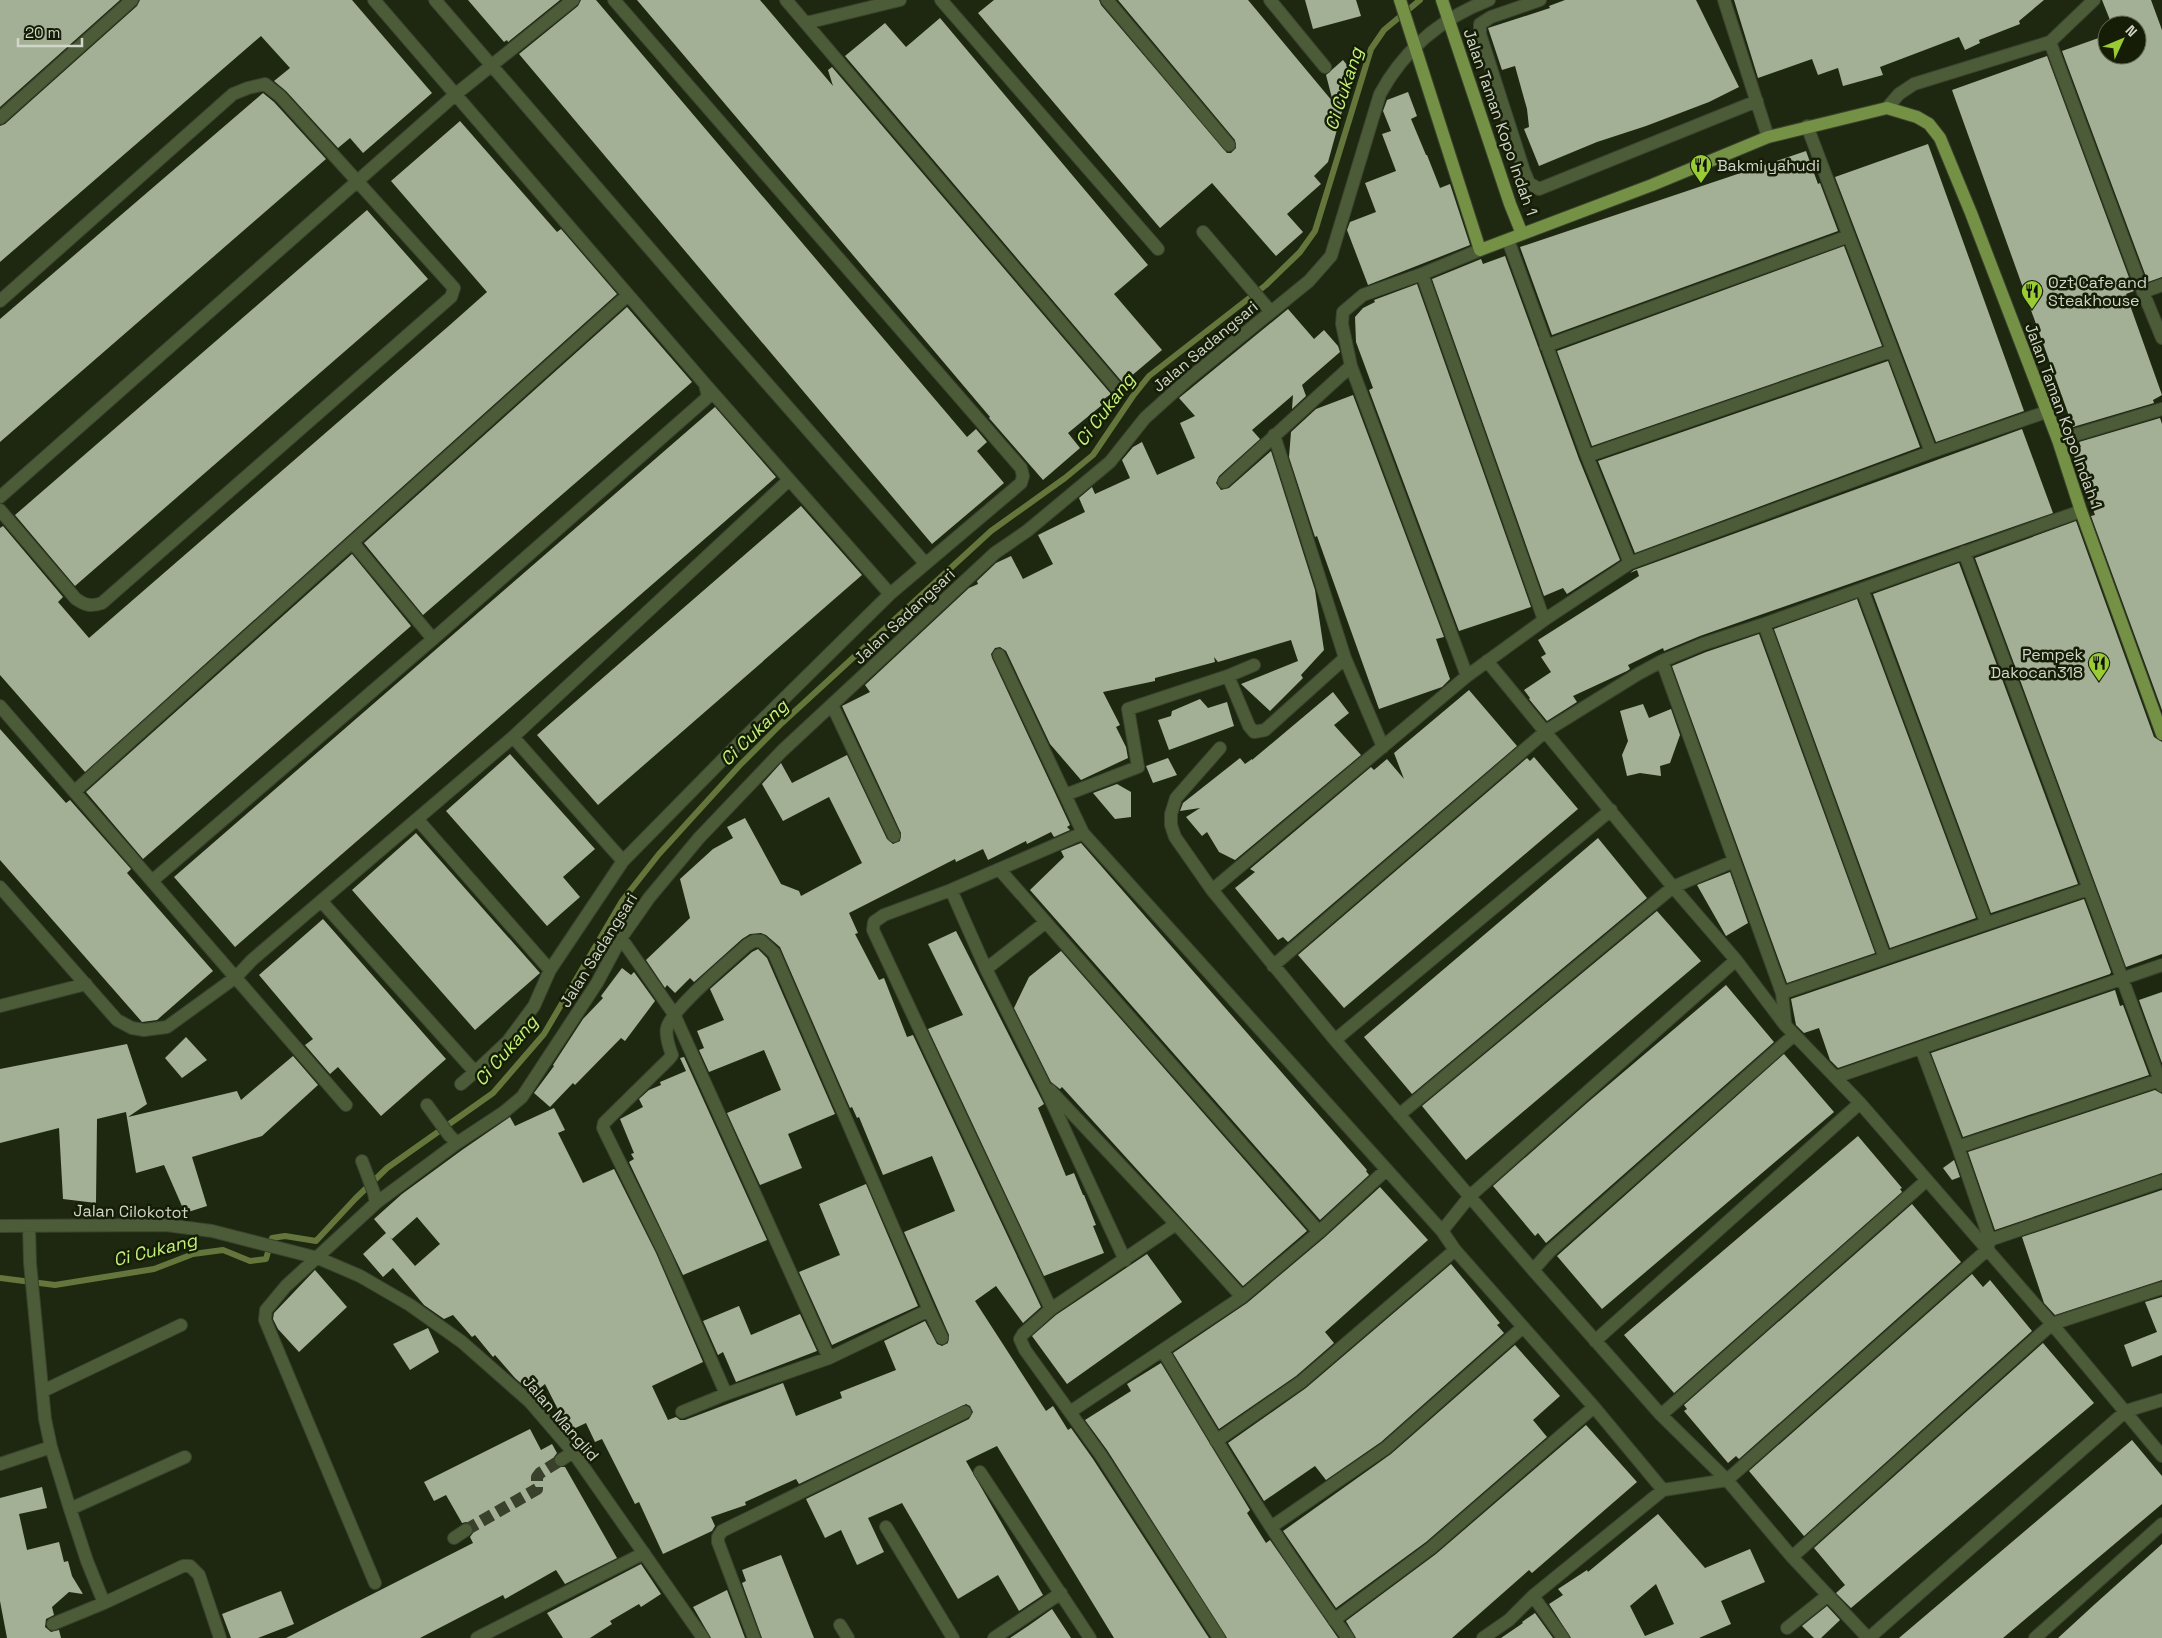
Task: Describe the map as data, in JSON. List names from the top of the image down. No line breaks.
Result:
{"streets":{"main road":["Jalan Taman Kopo Indah 1"],"street":["Jalan Sadangsari","Jalan Cilokotot","Jalan Manglid"]},"crossings":[["Jalan Taman Kopo Indah 1","Jalan Sadangsari"],["Jalan Sadangsari","Jalan Cilokotot"],["Jalan Sadangsari","Jalan Manglid"],["Jalan Cilokotot","Jalan Manglid"]],"water":["Ci Cukang"],"places":{"restaurant":["Bakmi yahudi","Ozt Cafe and Steakhouse","Pempek Dakocan318"]},"scale_bar":"20 m","north":"top right"}
